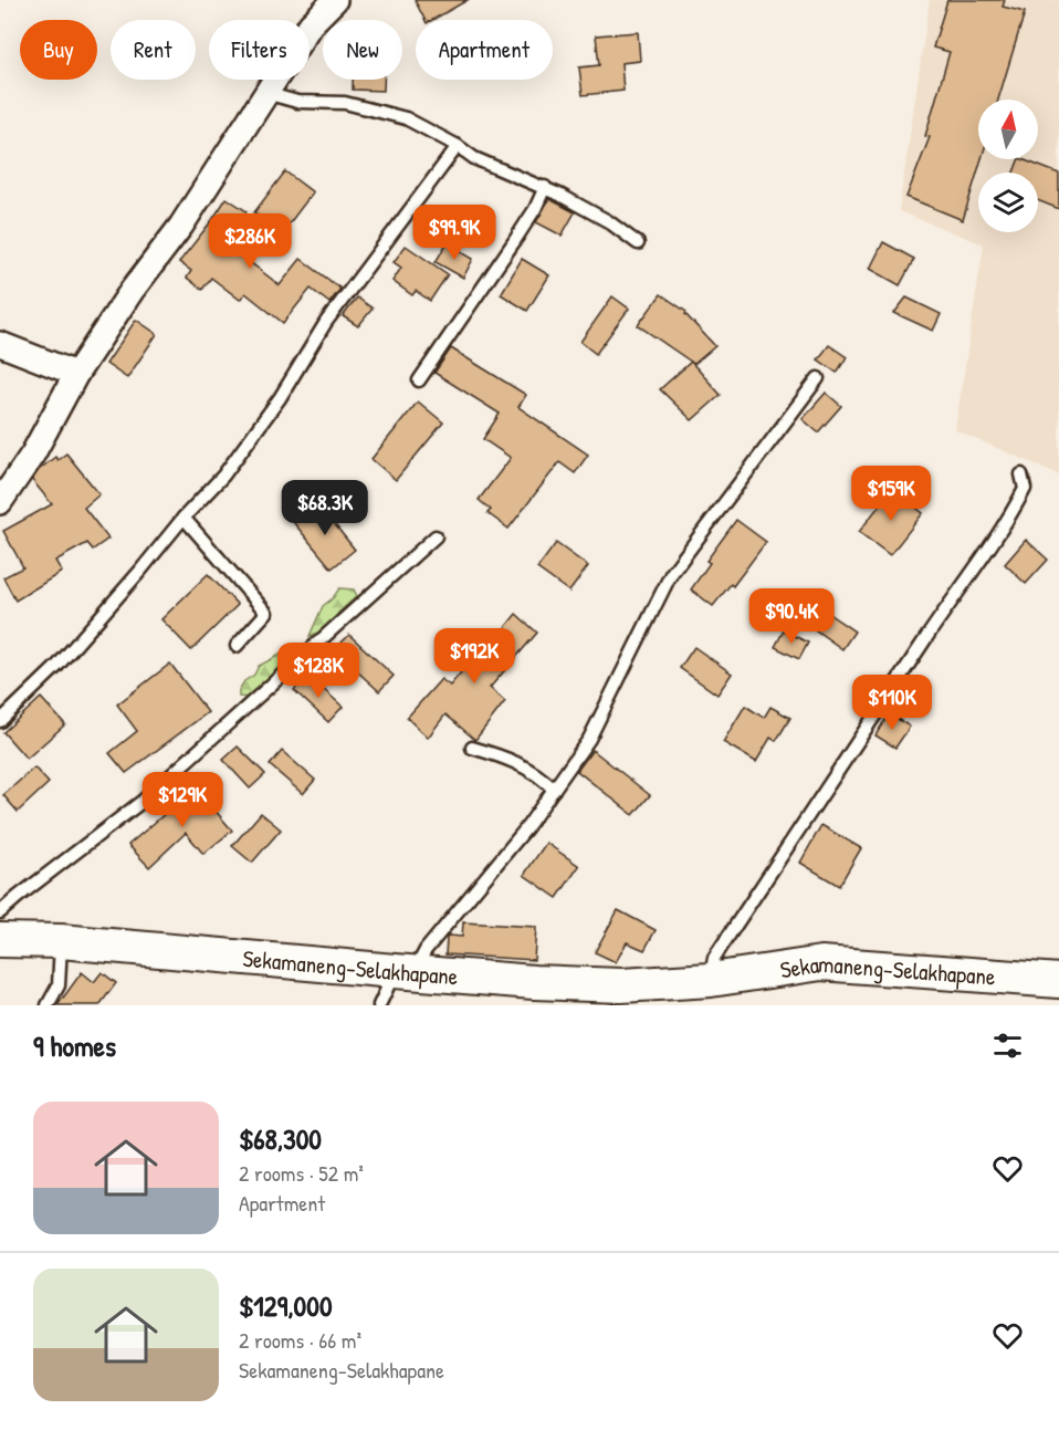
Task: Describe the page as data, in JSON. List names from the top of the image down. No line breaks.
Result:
{"streets":{"street":["Sekamaneng-Selakhapane"]},"north":"top","page":{"chip":["Buy","Rent","Filters","New","Apartment"],"price":["$99.9K","$286K","$159K","$68.3K","$90.4K","$192K","$128K","$110K","$129K"],"heading":"9 homes","list":[{"name":"$68,300","note":"2 rooms · 52 m² · Apartment"},{"name":"$129,000","note":"2 rooms · 66 m² · Sekamaneng-Selakhapane"}]}}
